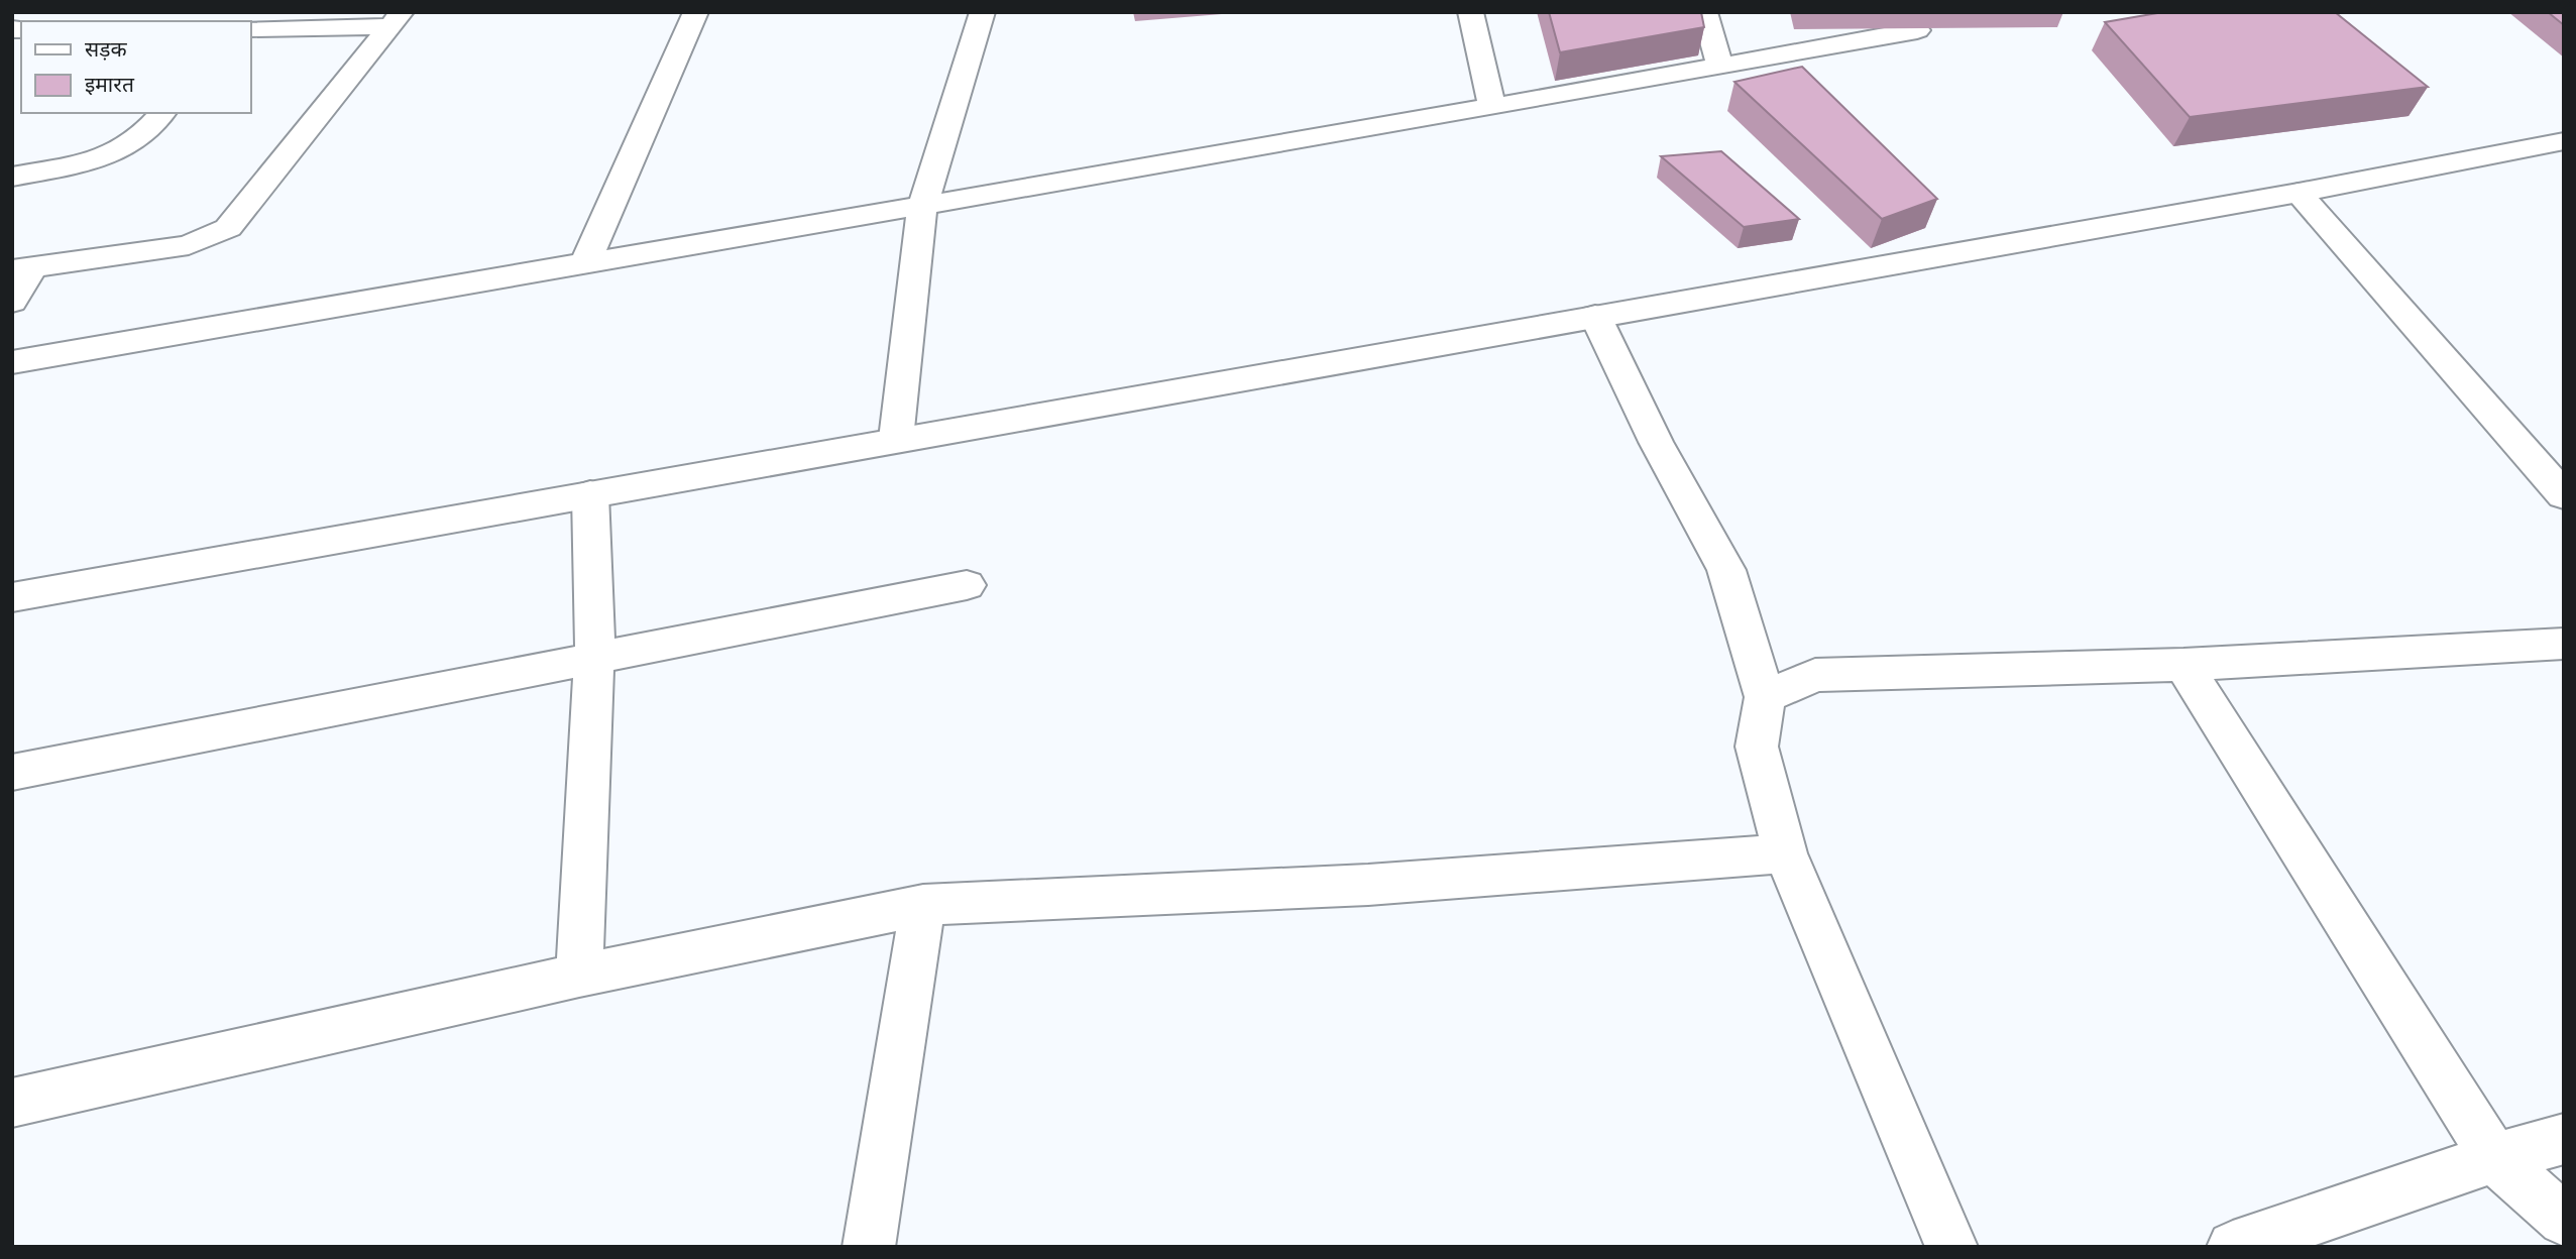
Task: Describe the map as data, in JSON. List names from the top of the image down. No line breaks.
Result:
{"legend":["सड़क","इमारत"]}
